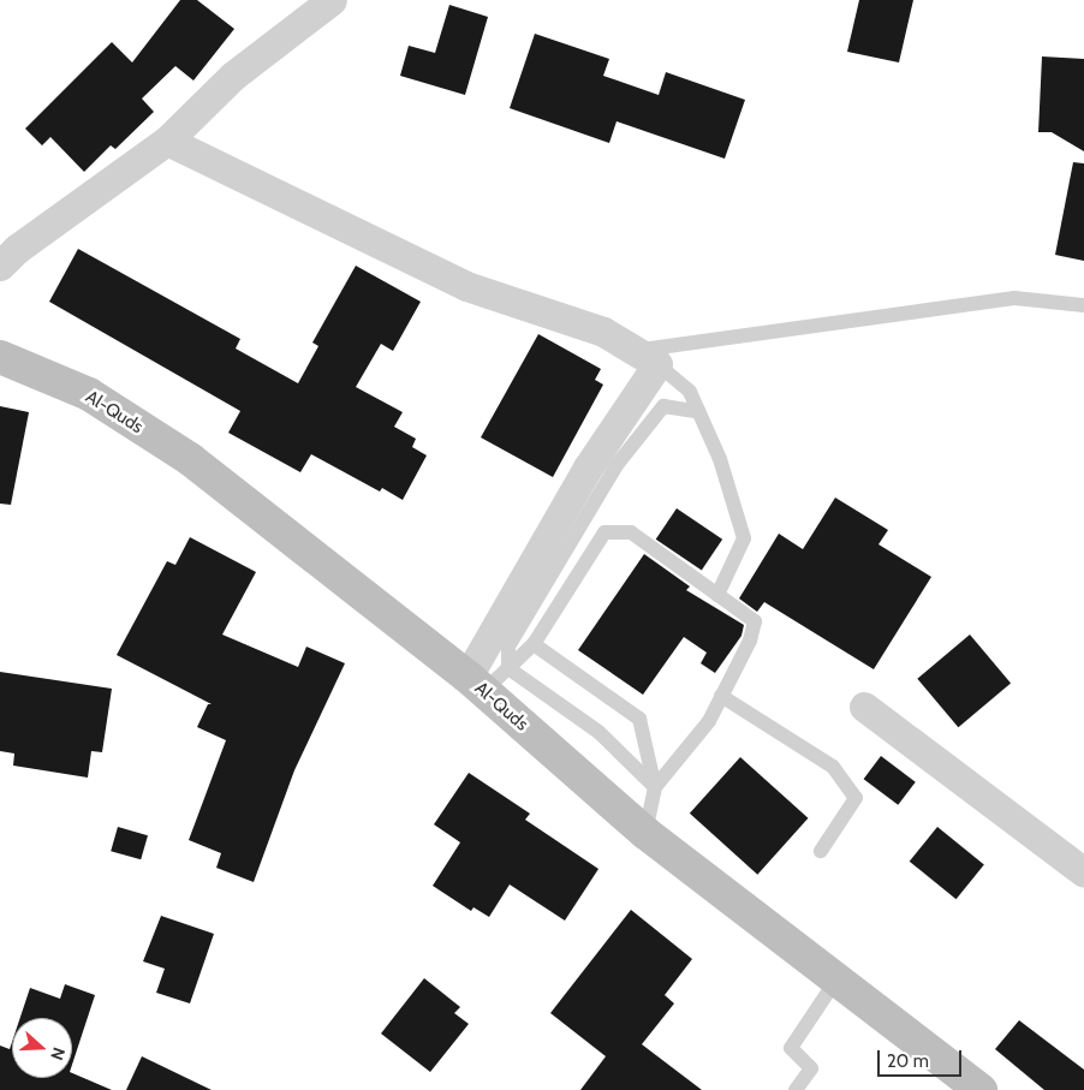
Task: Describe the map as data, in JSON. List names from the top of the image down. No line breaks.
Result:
{"streets":{"street":["Al-Quds"]},"scale_bar":"20 m","north":"right"}
